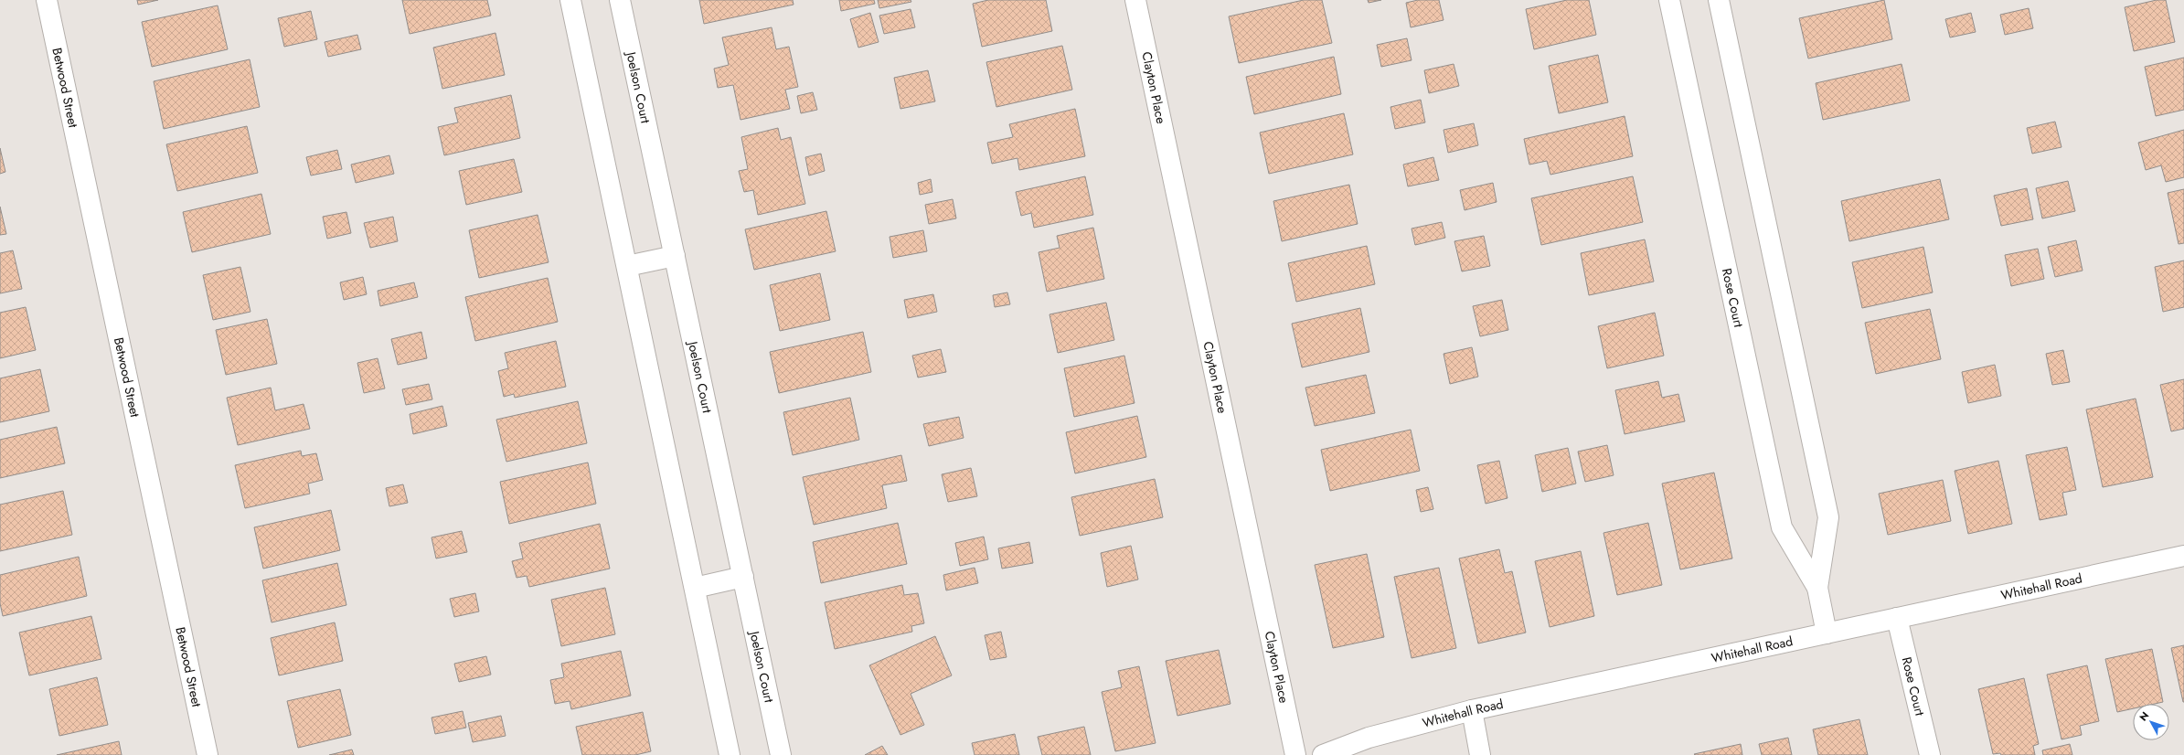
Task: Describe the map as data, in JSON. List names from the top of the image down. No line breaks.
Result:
{"streets":{"street":["Betwood Street","Joelson Court","Clayton Place","Rose Court","Whitehall Road"]},"crossings":[["Rose Court","Whitehall Road"]],"north":"top left"}
